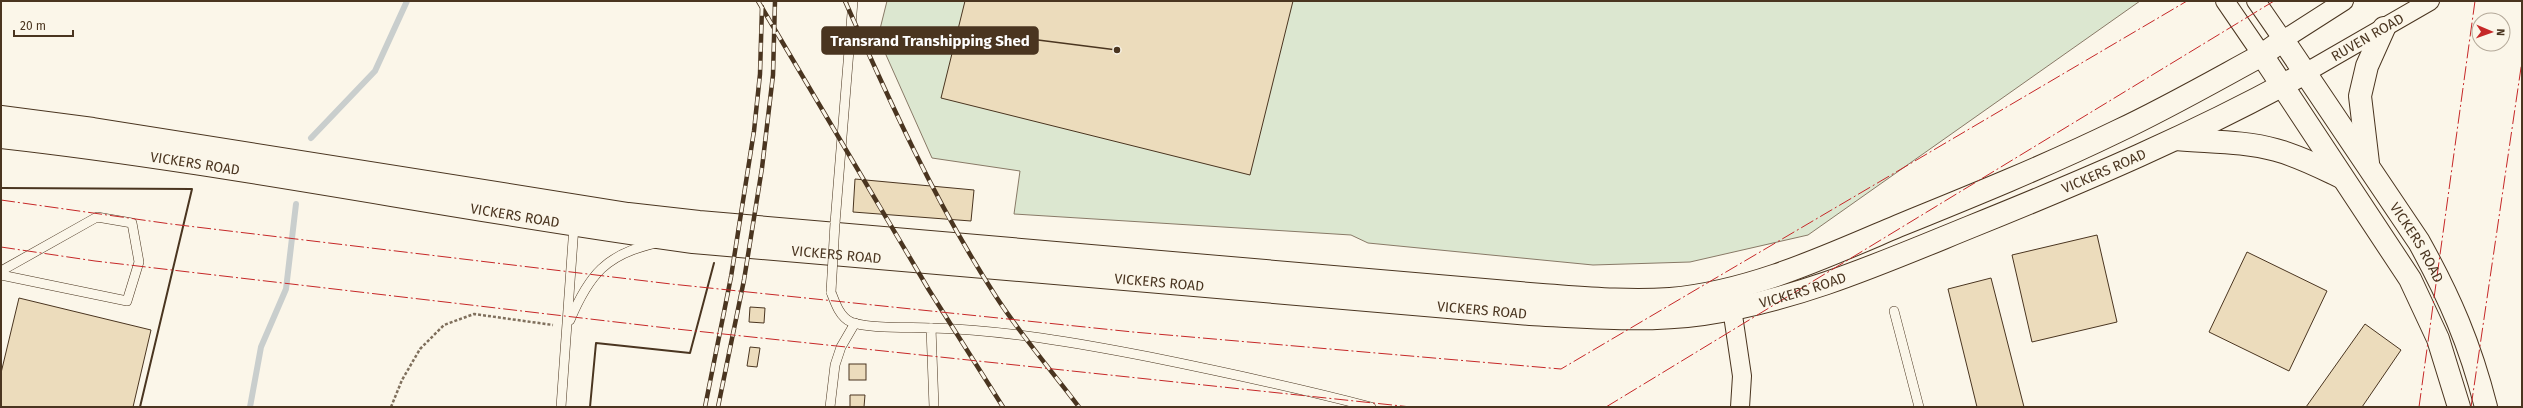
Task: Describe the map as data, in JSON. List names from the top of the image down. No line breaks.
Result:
{"streets":{"main road":["VICKERS ROAD"],"street":["RUVEN ROAD"]},"crossings":[["RUVEN ROAD","VICKERS ROAD"]],"places":["Transrand Transhipping Shed"],"scale_bar":"20 m","north":"right"}
